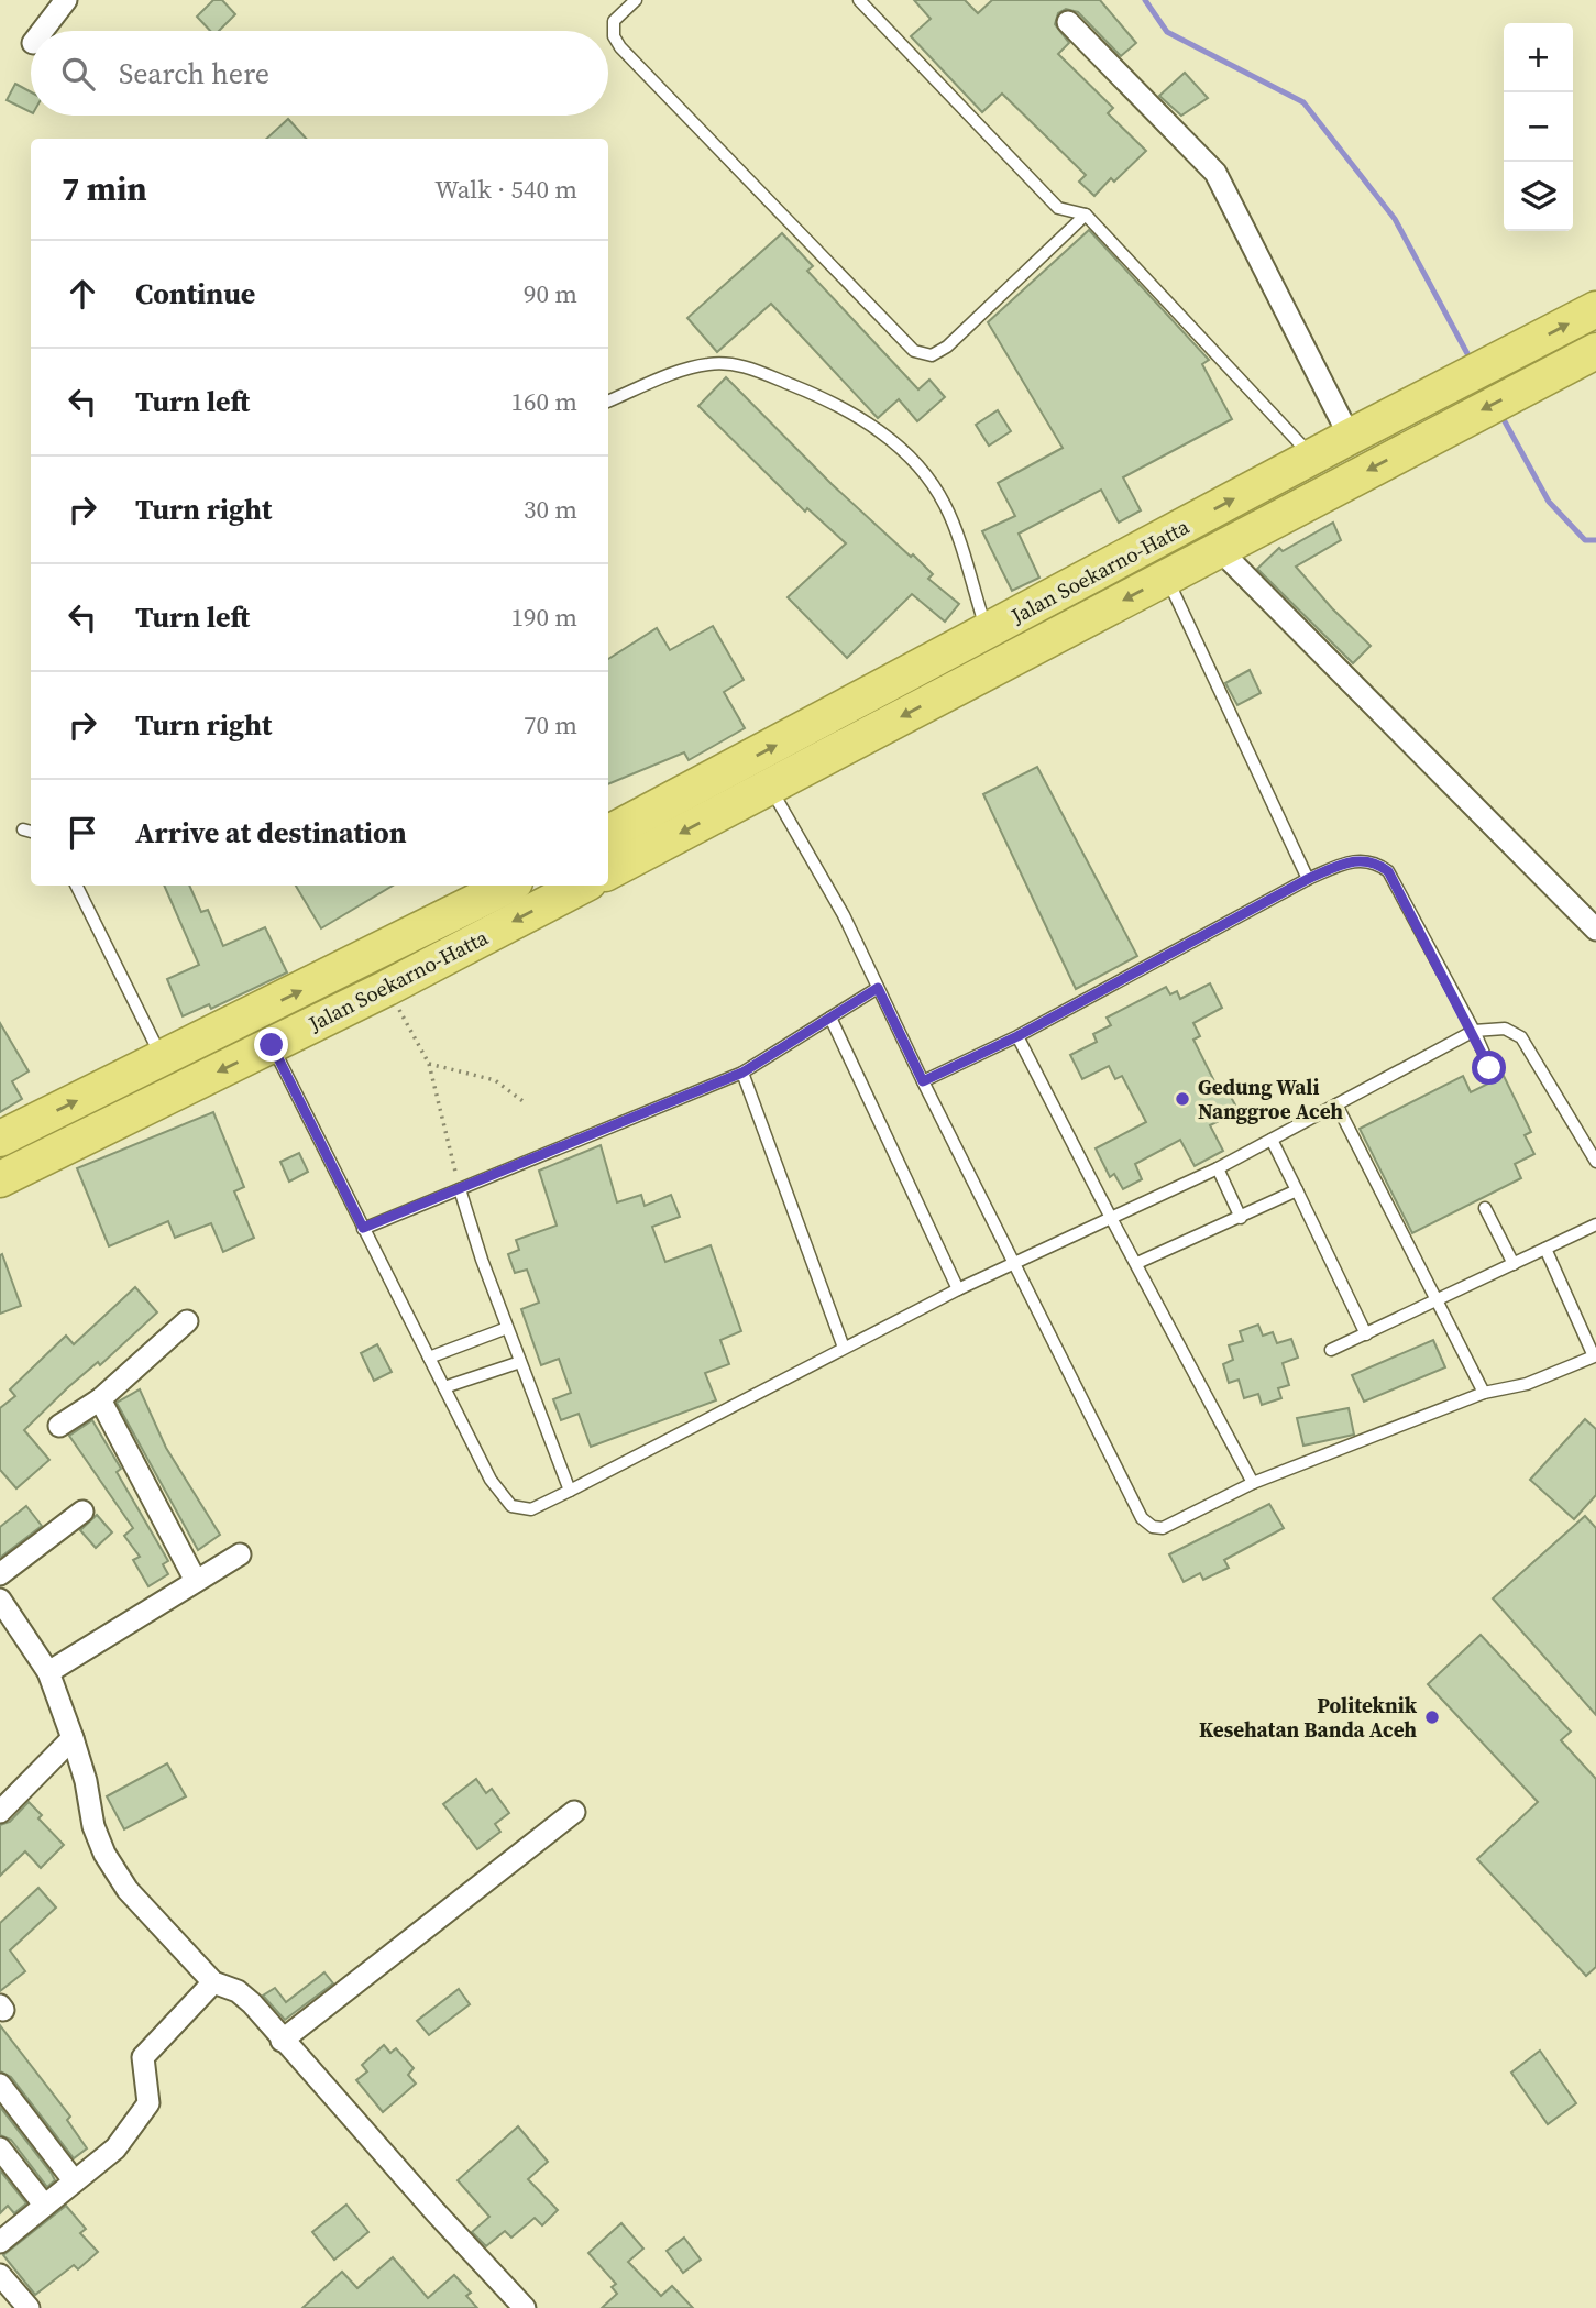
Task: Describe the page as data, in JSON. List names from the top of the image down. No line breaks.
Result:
{"streets":{"highway":["Jalan Soekarno-Hatta"]},"places":["Gedung Wali Nanggroe Aceh","Politeknik Kesehatan Banda Aceh"],"page":{"map_buttons":["+","−"],"search":"Search here","heading":["7 min","Walk · 540 m"],"list":[["Continue","90 m"],["Turn left","160 m"],["Turn right","30 m"],["Turn left","190 m"],["Turn right","70 m"],"Arrive at destination"]}}
